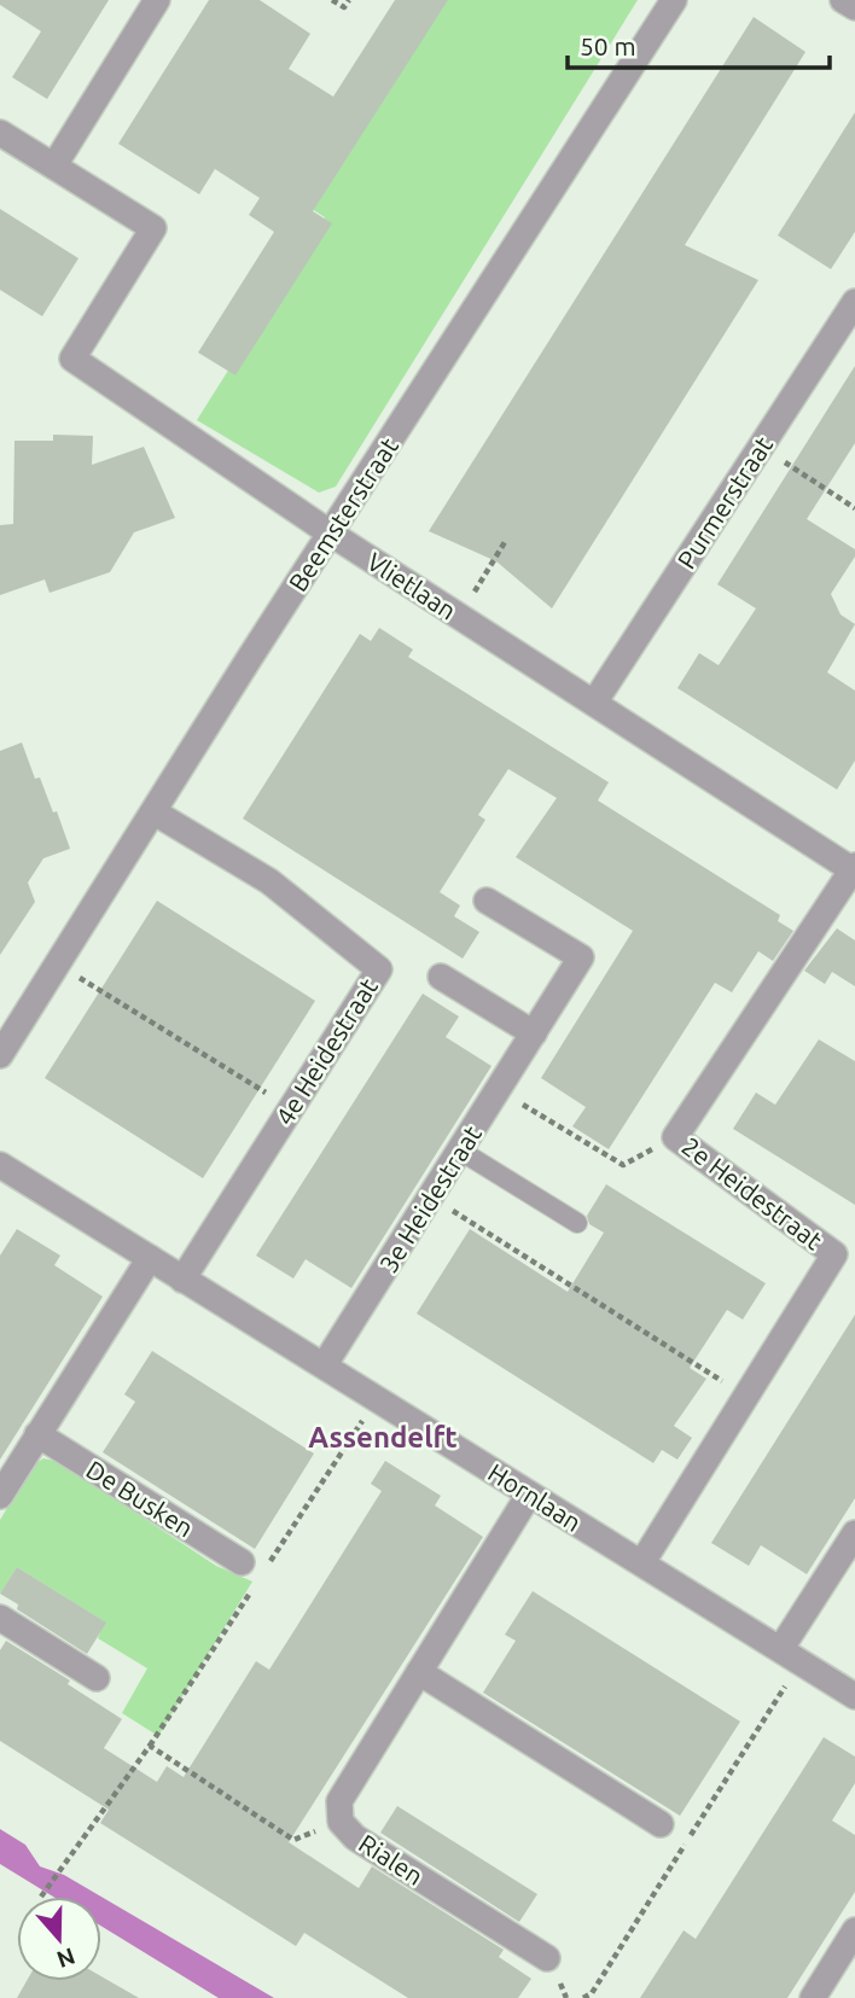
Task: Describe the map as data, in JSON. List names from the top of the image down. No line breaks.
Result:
{"streets":{"street":["Purmerstraat","Beemsterstraat","Vlietlaan","4e Heidestraat","2e Heidestraat","3e Heidestraat","Hornlaan","De Busken","Rialen"]},"crossings":[["Purmerstraat","Vlietlaan"],["Beemsterstraat","Vlietlaan"],["Beemsterstraat","4e Heidestraat"],["Vlietlaan","2e Heidestraat"],["4e Heidestraat","Hornlaan"],["2e Heidestraat","Hornlaan"],["3e Heidestraat","Hornlaan"],["Hornlaan","Rialen"]],"districts":["Assendelft"],"scale_bar":"50 m","north":"bottom"}
